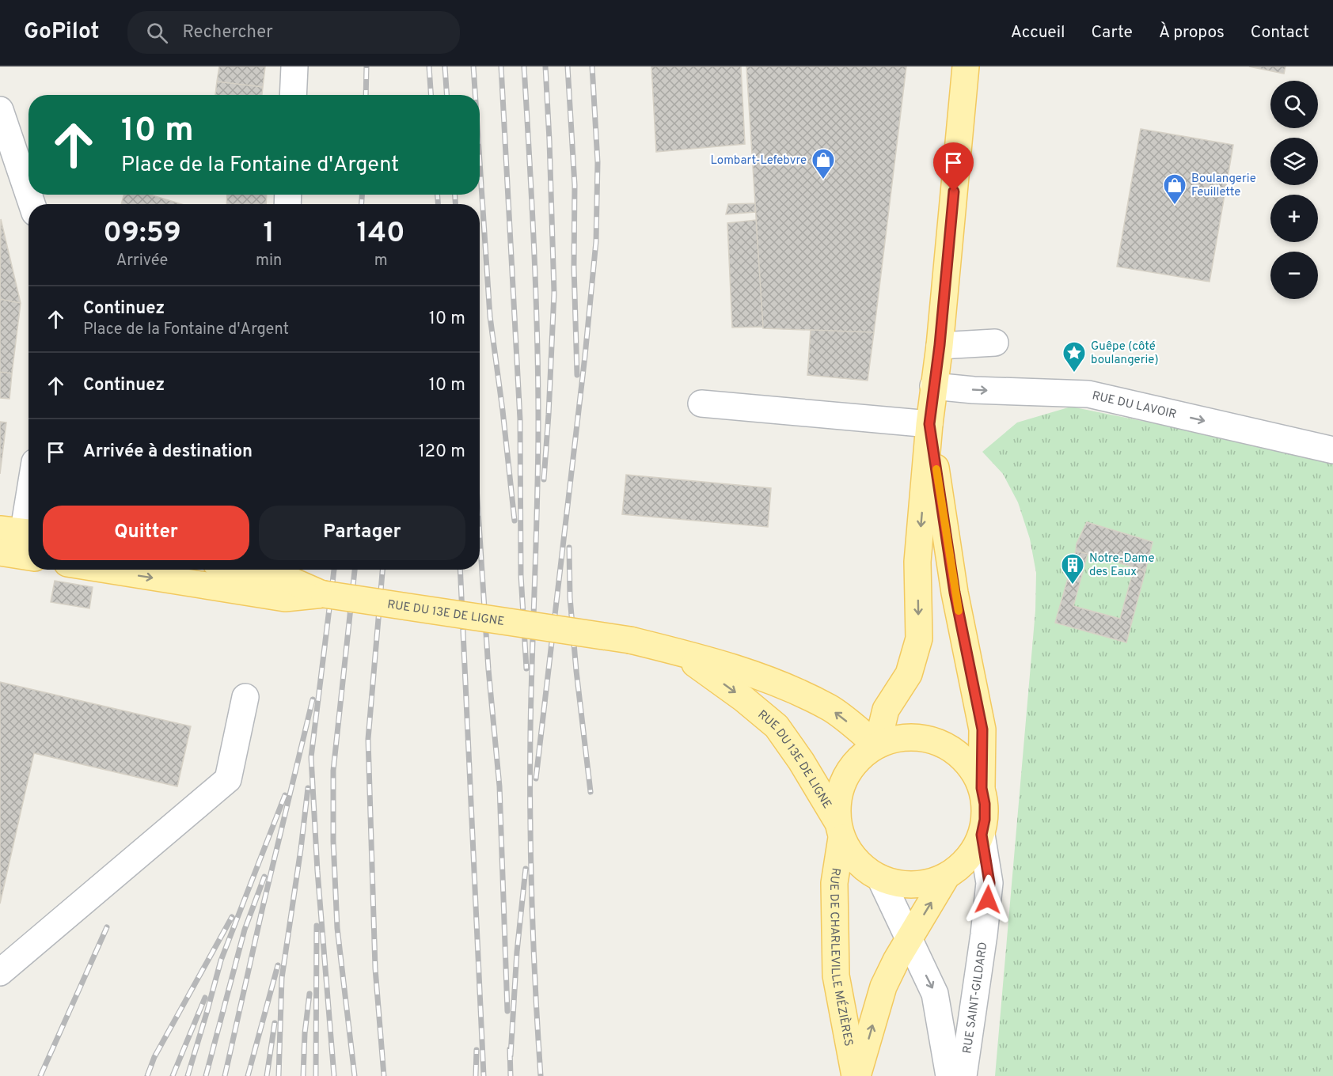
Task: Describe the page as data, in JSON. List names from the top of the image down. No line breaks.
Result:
{"streets":{"main road":["RUE DU 13E DE LIGNE","RUE DE CHARLEVILLE MÉZIÈRES"],"street":["RUE DU LAVOIR","RUE SAINT-GILDARD"]},"crossings":[["RUE DU 13E DE LIGNE","RUE DE CHARLEVILLE MÉZIÈRES"],["RUE DU 13E DE LIGNE","RUE SAINT-GILDARD"],["RUE DE CHARLEVILLE MÉZIÈRES","RUE SAINT-GILDARD"]],"one_way":["RUE DU LAVOIR","RUE DE CHARLEVILLE MÉZIÈRES"],"places":{"shop":["Lombart-Lefebvre","Boulangerie Feuillette"],"place":["Guêpe (côté boulangerie)"],"building":["Notre-Dame des Eaux"]},"page":{"header":"GoPilot","search":"Rechercher","nav":["Accueil","Carte","À propos","Contact"],"map_buttons":["+","−"],"turn":["10 m","Place de la Fontaine d'Argent"],"eta":["09:59","Arrivée","1","min","140","m"],"list":[{"name":"Continuez","note":"Place de la Fontaine d'Argent","value":"10 m"},{"name":"Continuez","value":"10 m"},{"name":"Arrivée à destination","value":"120 m"}],"buttons":["Quitter","Partager"]}}
